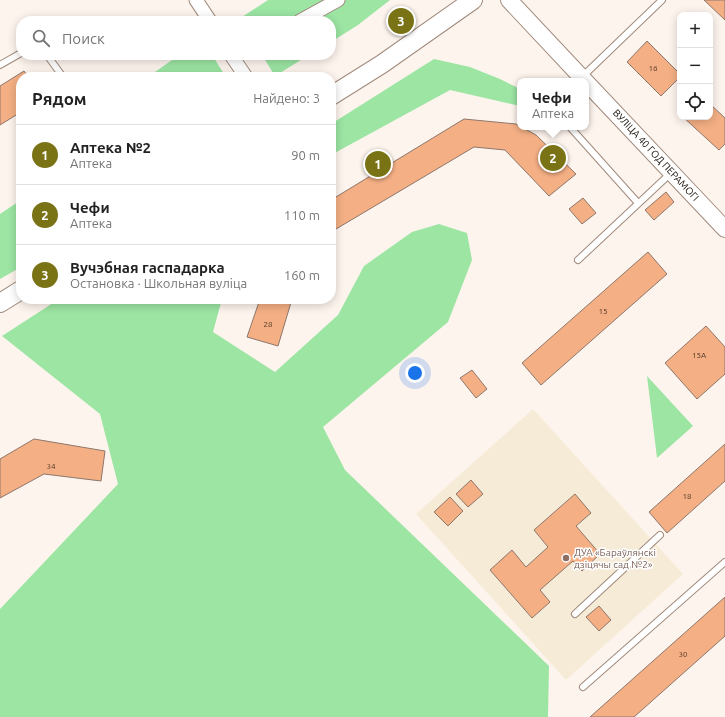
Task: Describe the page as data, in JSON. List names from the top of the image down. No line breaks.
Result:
{"streets":{"street":["ВУЛІЦА 40 ГОД ПЕРАМОГІ"]},"places":["ДУА «Бараўлянскі дзіцячы сад №2»"],"house_numbers":["16","15","28","15А","34","18","30"],"page":{"pins":["3","2","1"],"map_buttons":["+","−"],"search":"Поиск","heading":["Рядом","Найдено: 3"],"popup":["Чефи","Аптека"],"list":[{"mark":"1","name":"Аптека №2","note":"Аптека","value":"90 m"},{"mark":"2","name":"Чефи","note":"Аптека","value":"110 m"},{"mark":"3","name":"Вучэбная гаспадарка","note":"Остановка · Школьная вуліца","value":"160 m"}]}}
